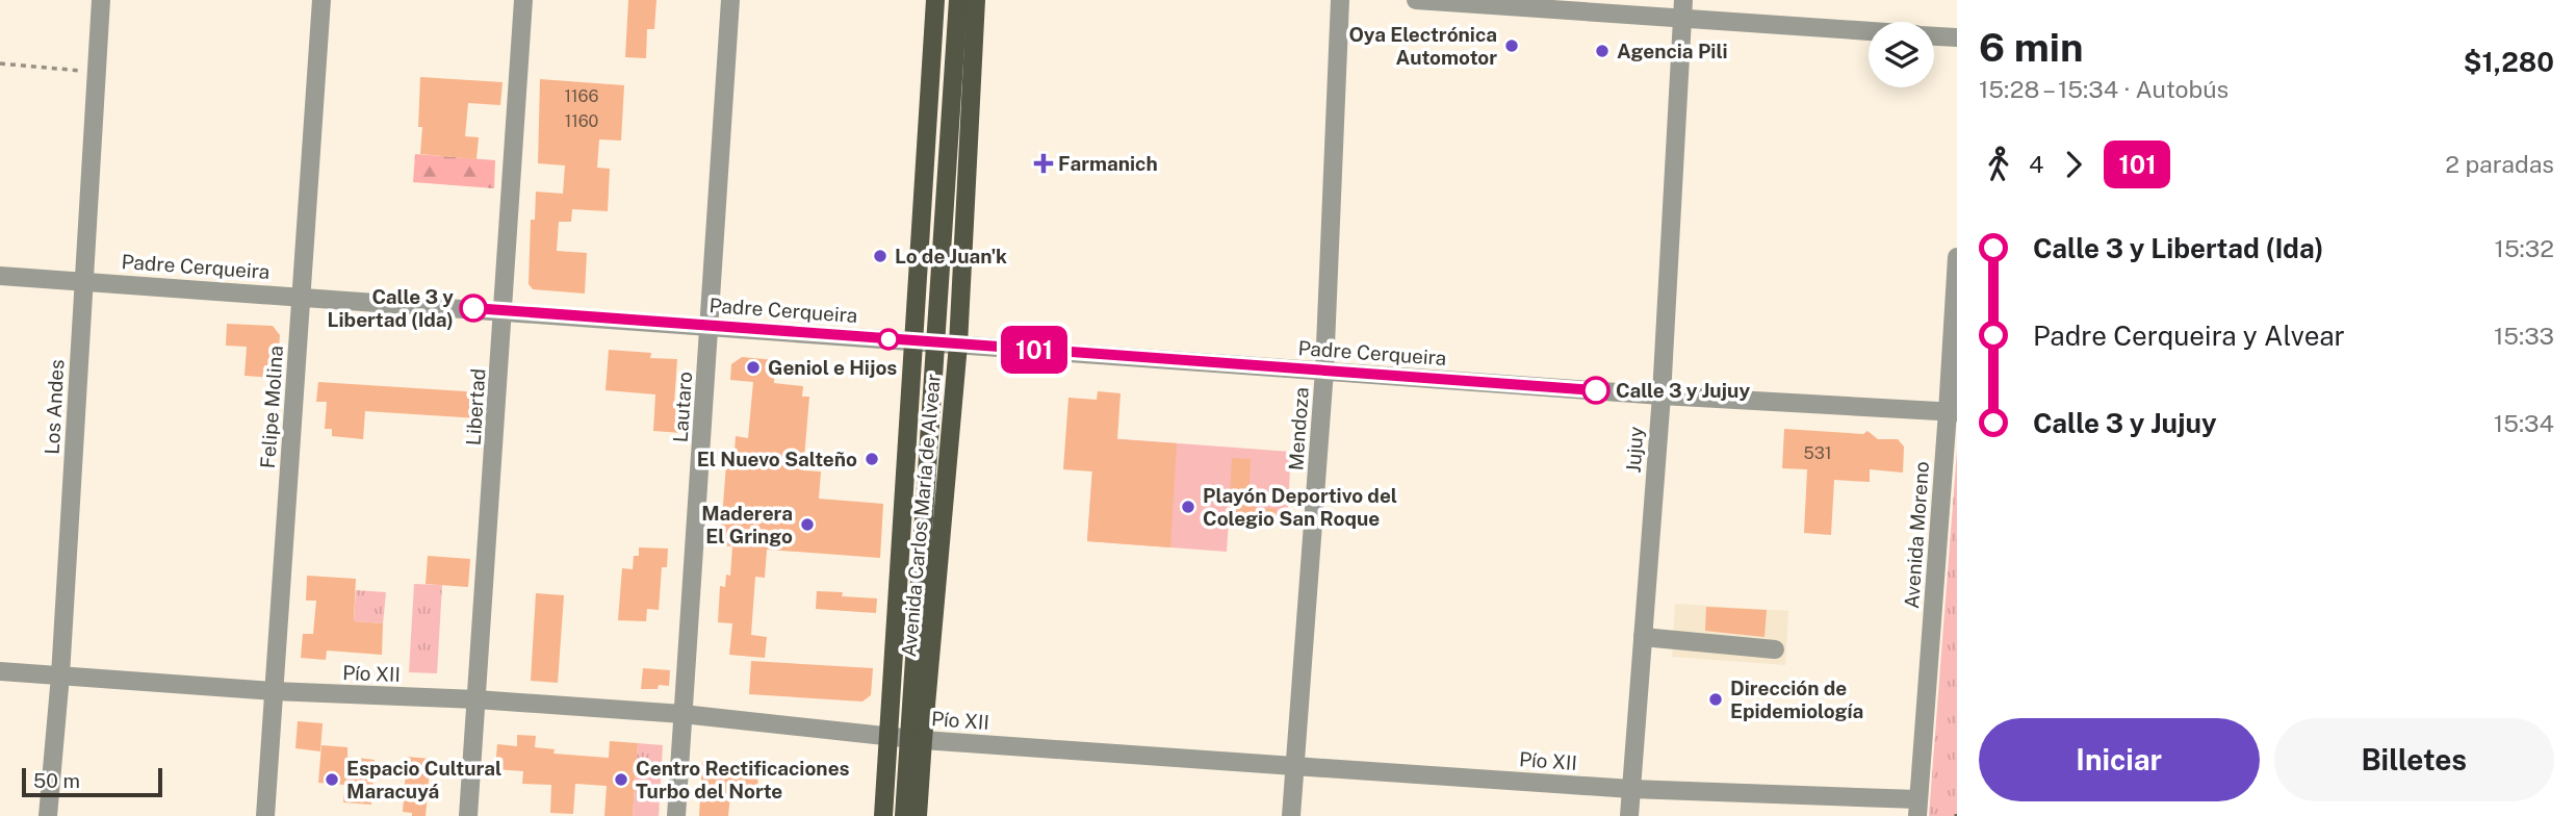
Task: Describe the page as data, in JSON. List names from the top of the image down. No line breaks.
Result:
{"streets":{"main road":["Avenida Carlos María de Alvear"],"street":["Padre Cerqueira","Los Andes","Felipe Molina","Libertad","Lautaro","Mendoza","Jujuy","Avenida Moreno","Pío XII"]},"crossings":[["Padre Cerqueira","Los Andes"],["Padre Cerqueira","Felipe Molina"],["Padre Cerqueira","Libertad"],["Padre Cerqueira","Lautaro"],["Padre Cerqueira","Mendoza"],["Padre Cerqueira","Jujuy"],["Padre Cerqueira","Avenida Carlos María de Alvear"],["Padre Cerqueira","Avenida Moreno"],["Los Andes","Pío XII"],["Felipe Molina","Pío XII"],["Libertad","Pío XII"],["Lautaro","Pío XII"],["Mendoza","Pío XII"],["Jujuy","Pío XII"],["Avenida Carlos María de Alvear","Pío XII"],["Avenida Moreno","Pío XII"]],"places":{"other":["Oya Electrónica Automotor","Agencia Pili","Lo de Juan'k","Calle 3 y Libertad (Ida)","Geniol e Hijos","Calle 3 y Jujuy","El Nuevo Salteño","Playón Deportivo del Colegio San Roque","Maderera El Gringo","Dirección de Epidemiología","Espacio Cultural Maracuyá","Centro Rectificaciones Turbo del Norte"],"health":["Farmanich"]},"lines":["bus line 101"],"house_numbers":["1166","1160","531"],"scale_bar":"50 m","page":{"on_map":"101","heading":["6 min","15:28 – 15:34 · Autobús","$1,280"],"legs":["4","101","2 paradas"],"list":[{"name":"Calle 3 y Libertad (Ida)","value":"15:32"},{"name":"Padre Cerqueira y Alvear","value":"15:33"},{"name":"Calle 3 y Jujuy","value":"15:34"}],"buttons":["Iniciar","Billetes"],"scale":"50 m"}}
